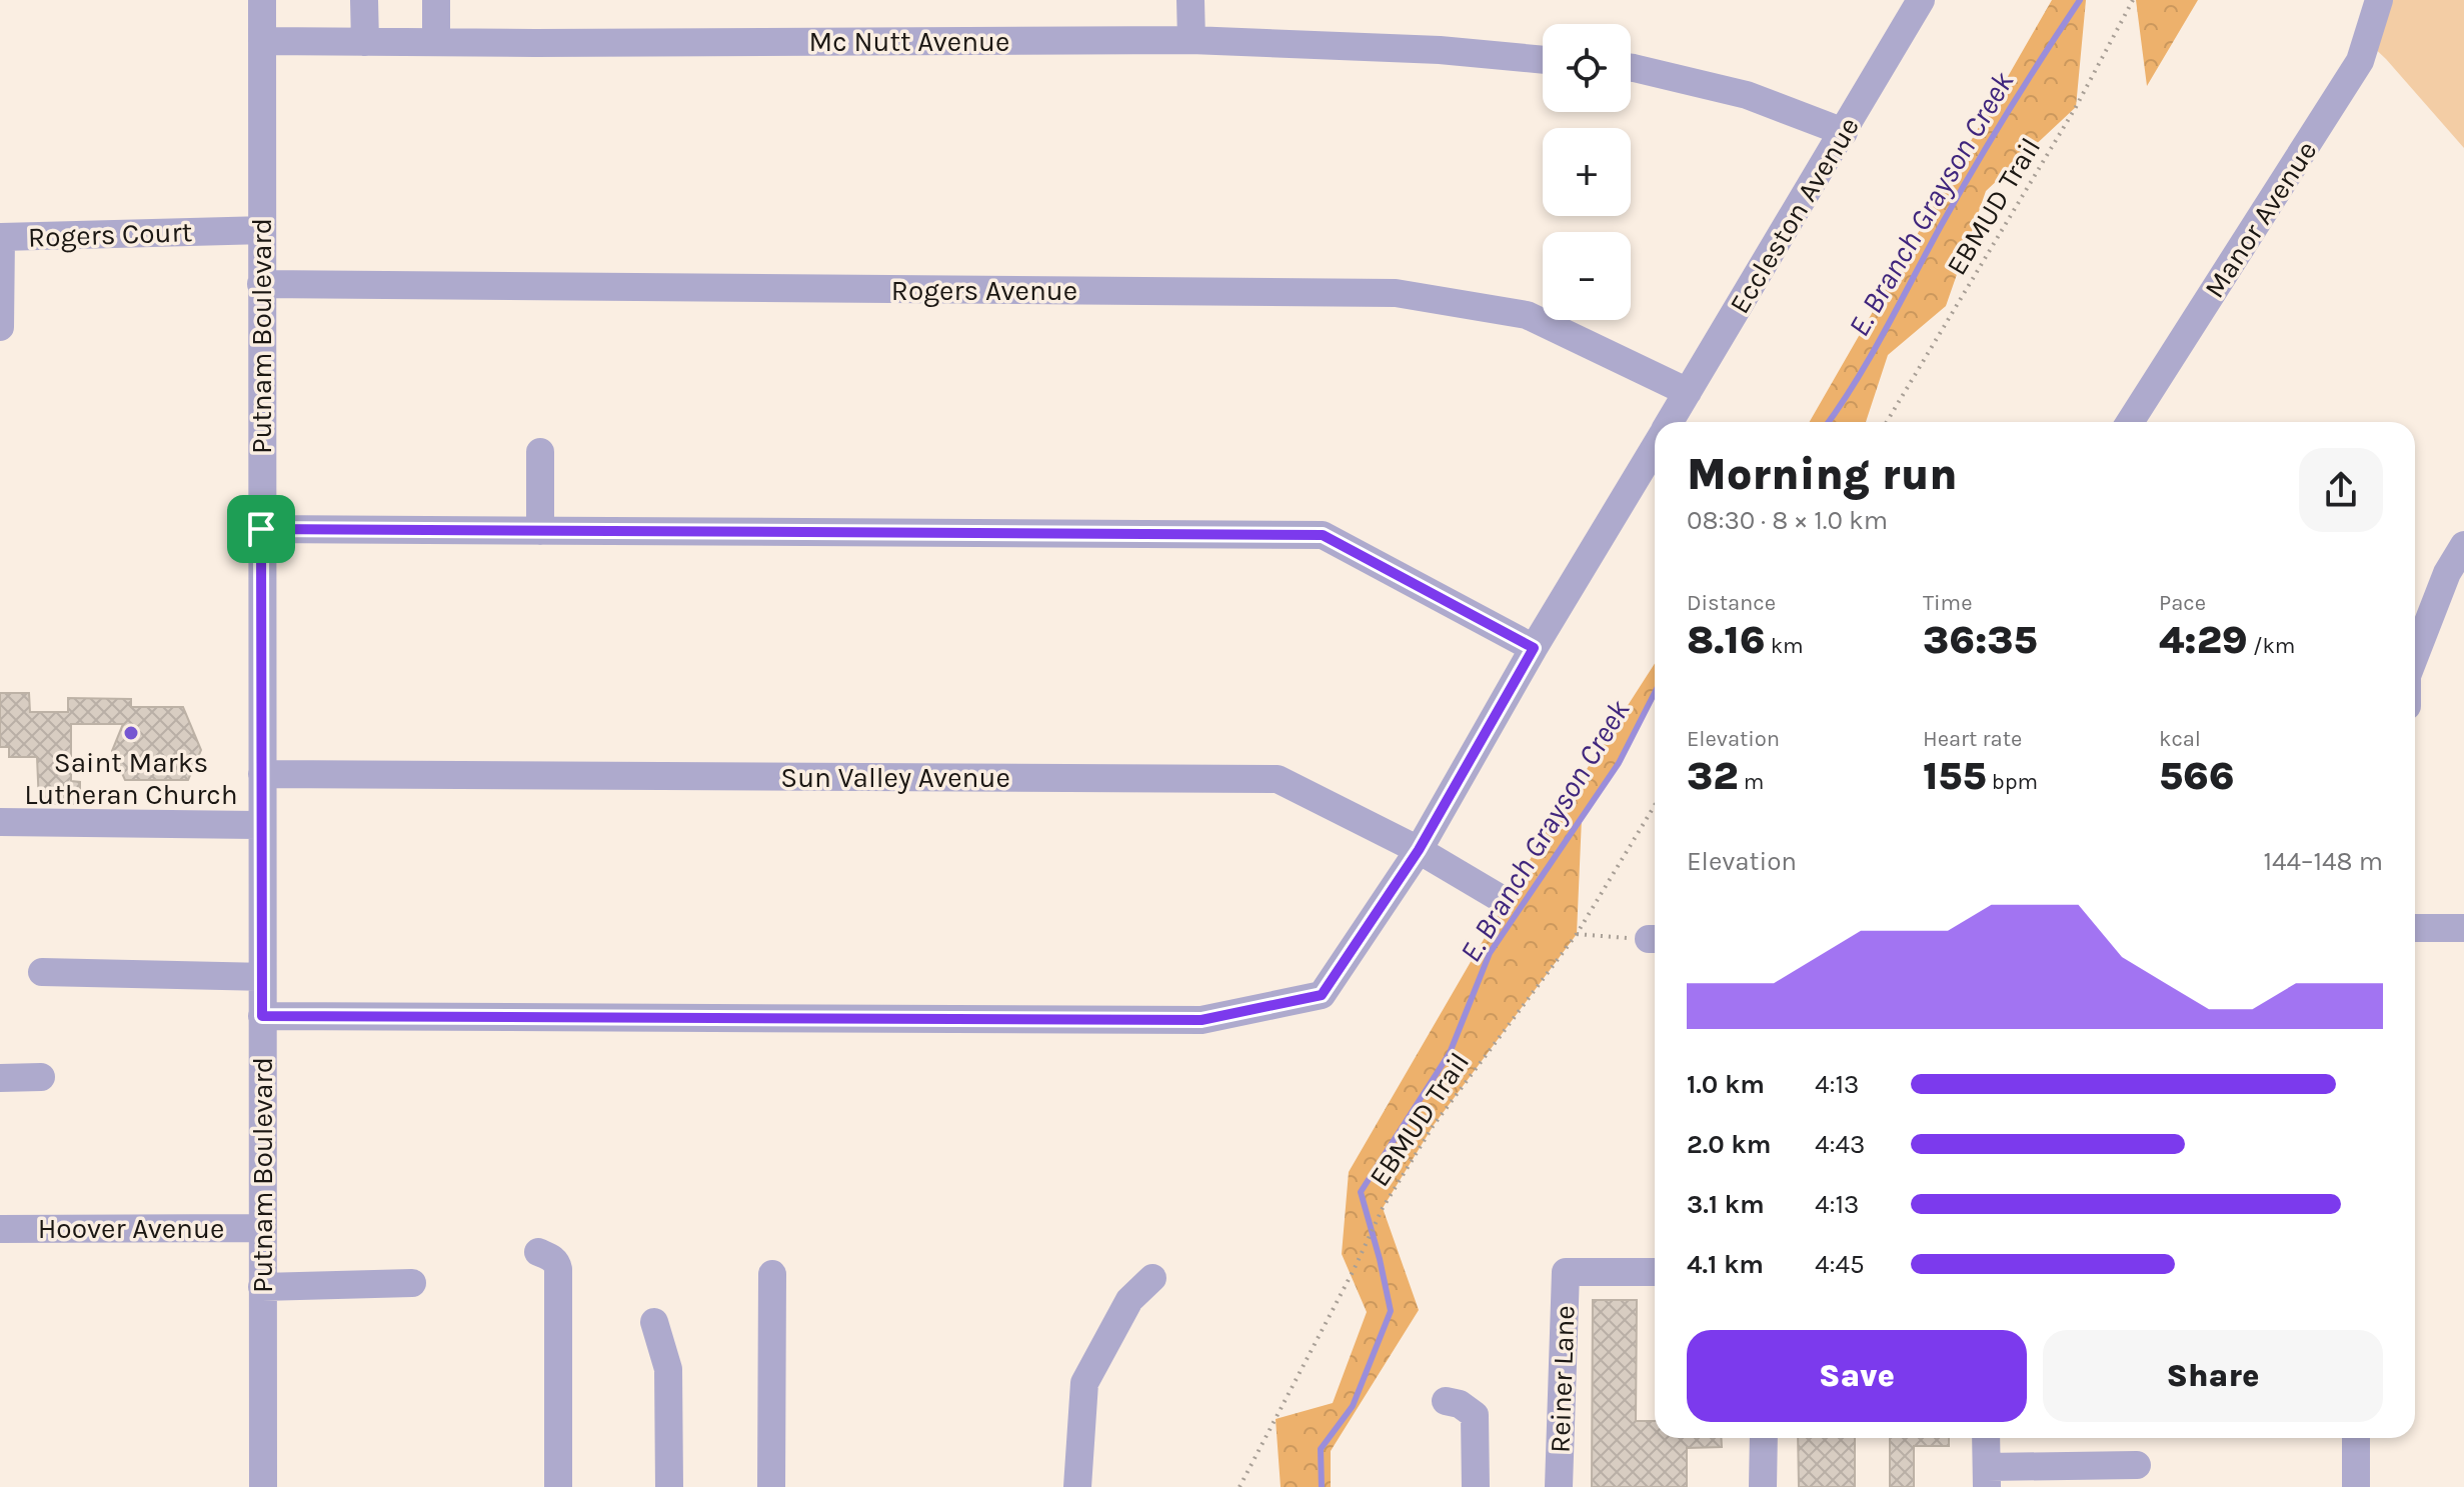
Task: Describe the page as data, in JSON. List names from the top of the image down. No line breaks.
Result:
{"streets":{"street":["Mc Nutt Avenue","Eccleston Avenue","Manor Avenue","Rogers Court","Rogers Avenue","Putnam Boulevard","Sun Valley Avenue","Hoover Avenue","Reiner Lane"],"path":["EBMUD Trail"]},"crossings":[["Mc Nutt Avenue","Putnam Boulevard"],["Eccleston Avenue","Rogers Avenue"],["Eccleston Avenue","Putnam Boulevard"],["Eccleston Avenue","Sun Valley Avenue"],["Rogers Court","Putnam Boulevard"],["Rogers Avenue","Putnam Boulevard"],["Putnam Boulevard","Sun Valley Avenue"],["Putnam Boulevard","Hoover Avenue"]],"water":["E. Branch Grayson Creek"],"places":["Saint Marks Lutheran Church"],"page":{"map_buttons":["+","−"],"heading":["Morning run","08:30 · 8 × 1.0 km"],"stats":[["Distance","8.16 km"],["Time","36:35"],["Pace","4:29 /km"],["Elevation","32 m"],["Heart rate","155 bpm"],["kcal","566"]],"chart":["Elevation","144–148 m"],"list":[{"name":"1.0 km","note":"4:13"},{"name":"2.0 km","note":"4:43"},{"name":"3.1 km","note":"4:13"},{"name":"4.1 km","note":"4:45"}],"buttons":["Save","Share"]}}
